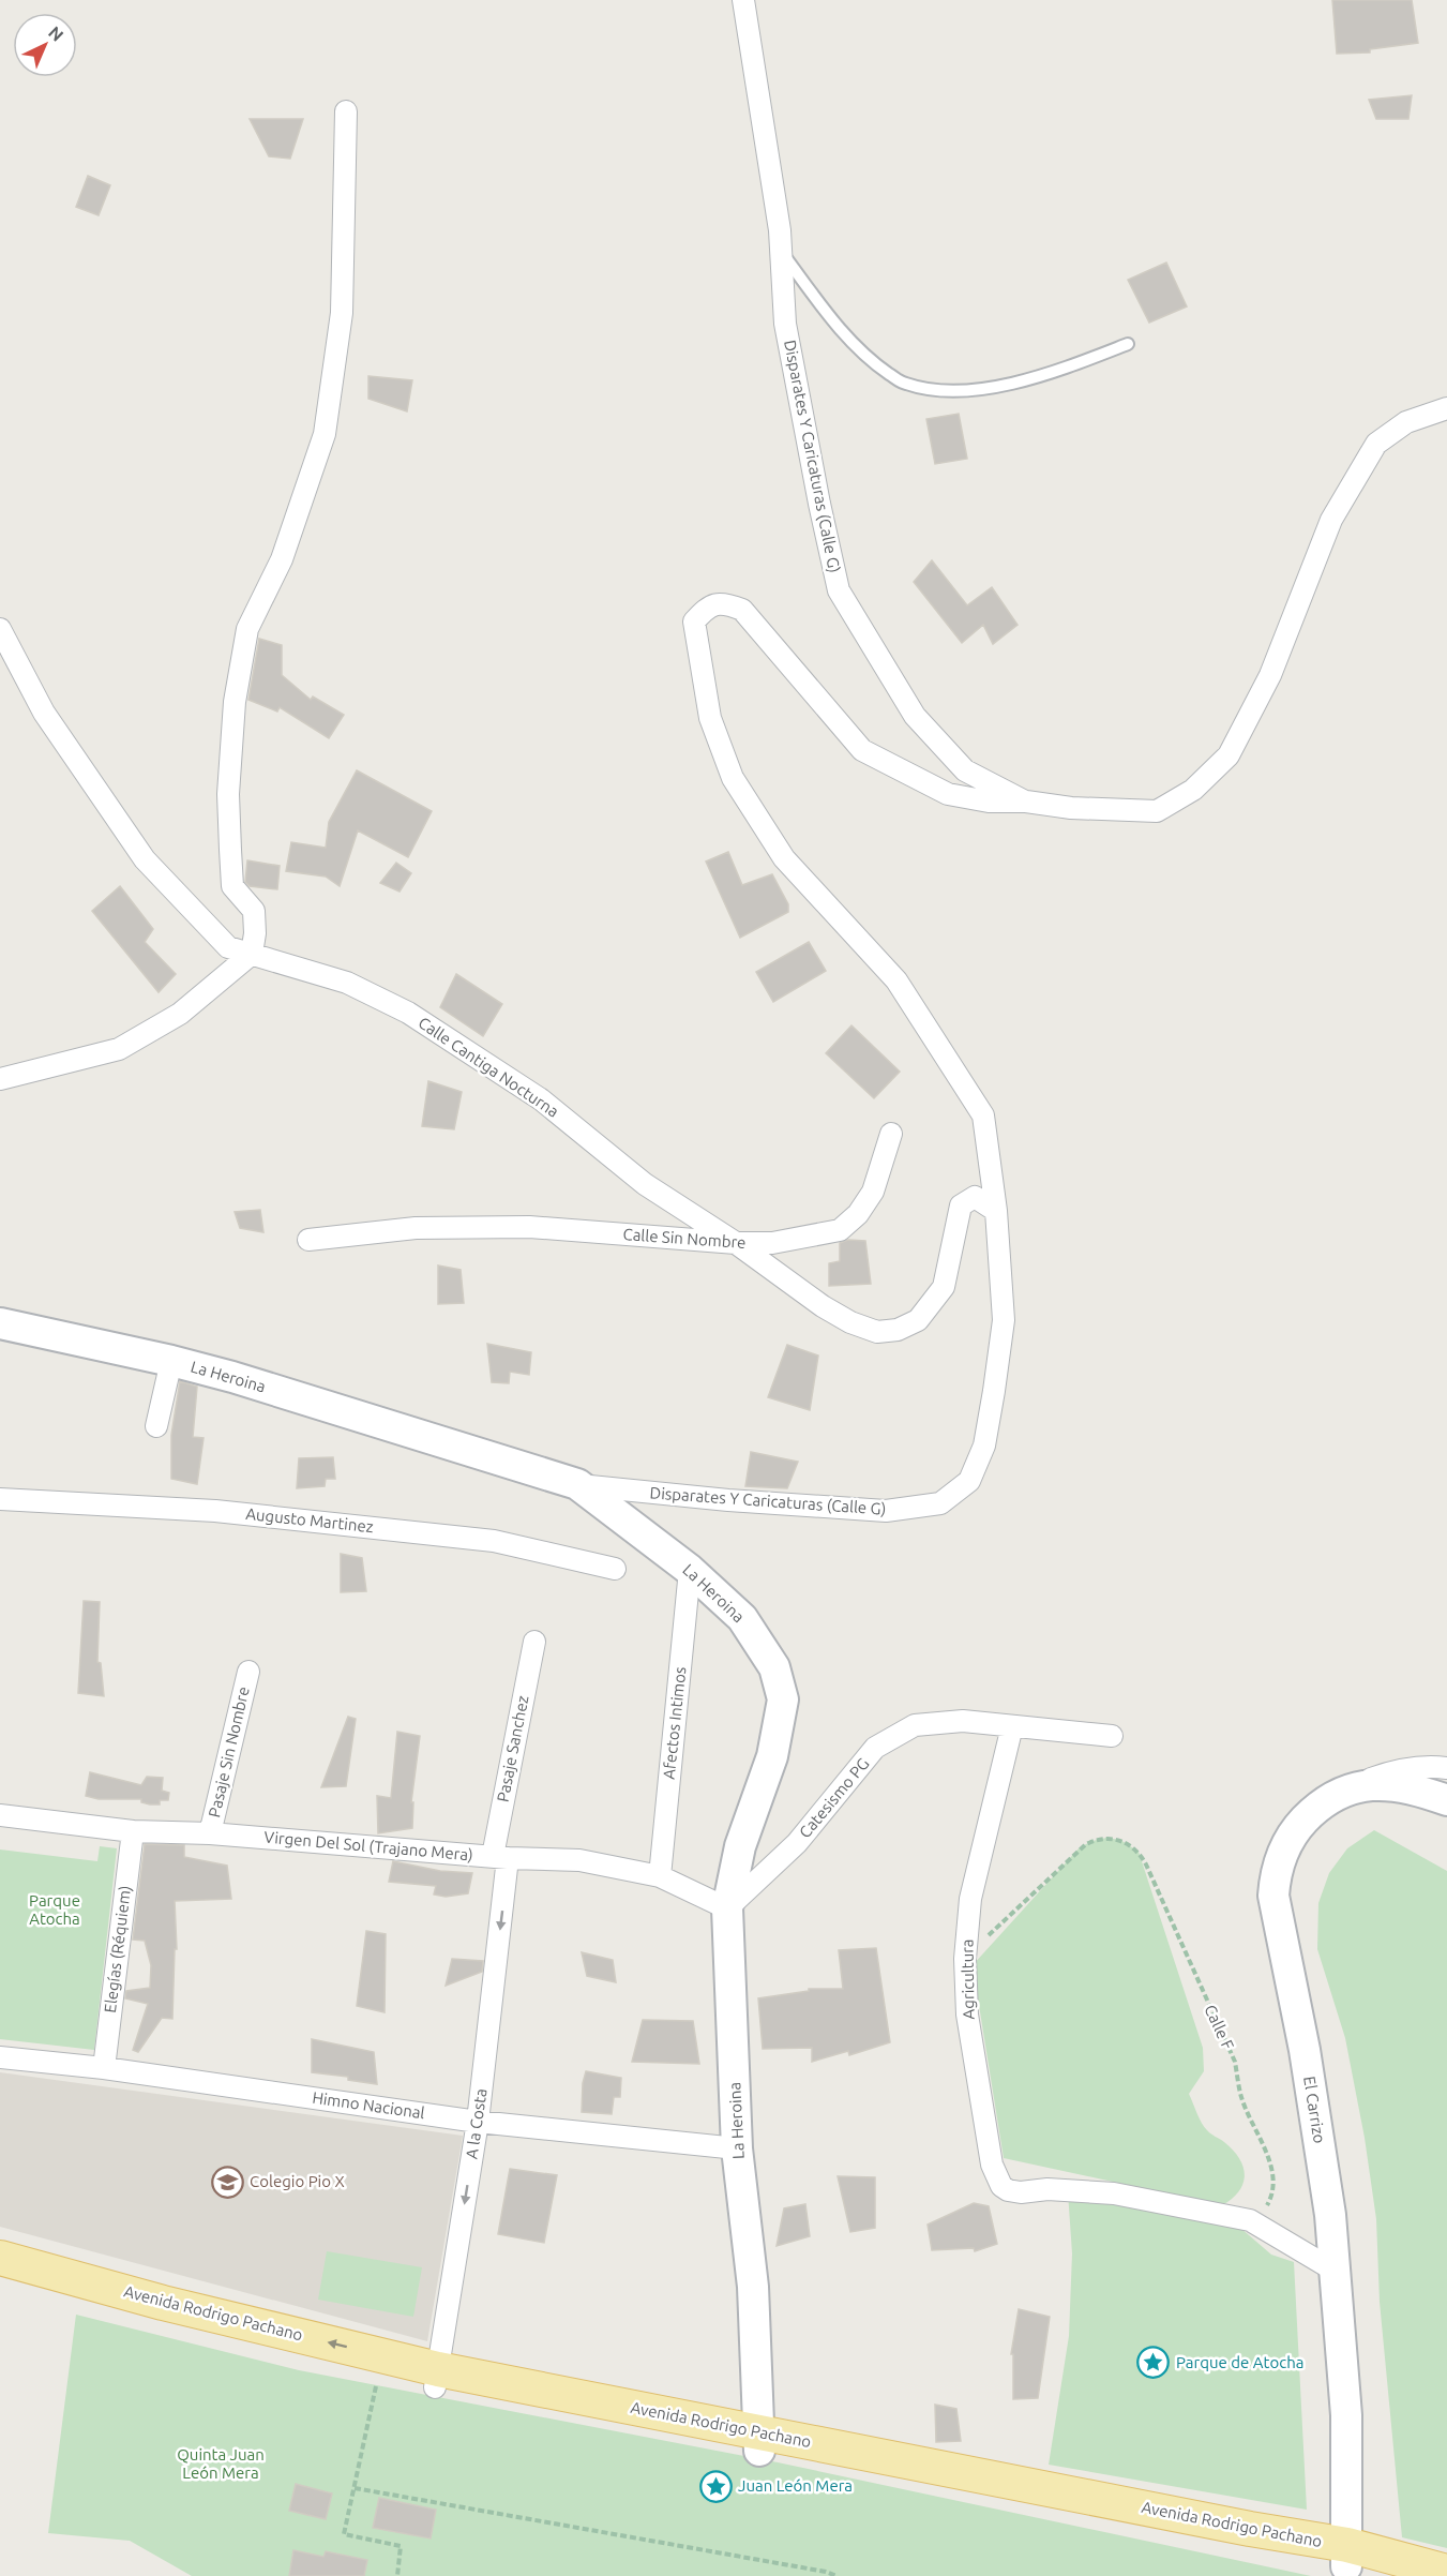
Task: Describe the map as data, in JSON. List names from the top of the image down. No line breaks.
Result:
{"streets":{"main road":["Avenida Rodrigo Pachano"],"street":["Disparates Y Caricaturas (Calle G)","Calle Cantiga Nocturna","Calle Sin Nombre","La Heroina","Augusto Martinez","Afectos Intimos","Pasaje Sanchez","Pasaje Sin Nombre","Catesismo PG","Virgen Del Sol (Trajano Mera)","Elegías (Réquiem)","Agricultura","Himno Nacional","El Carrizo","A la Costa"],"path":["Calle F"]},"crossings":[["Disparates Y Caricaturas (Calle G)","Calle Cantiga Nocturna"],["Disparates Y Caricaturas (Calle G)","La Heroina"],["Calle Cantiga Nocturna","Calle Sin Nombre"],["La Heroina","Afectos Intimos"],["La Heroina","Catesismo PG"],["La Heroina","Virgen Del Sol (Trajano Mera)"],["La Heroina","Himno Nacional"],["La Heroina","Avenida Rodrigo Pachano"],["Afectos Intimos","Virgen Del Sol (Trajano Mera)"],["Pasaje Sanchez","Virgen Del Sol (Trajano Mera)"],["Pasaje Sanchez","A la Costa"],["Pasaje Sin Nombre","Virgen Del Sol (Trajano Mera)"],["Catesismo PG","Virgen Del Sol (Trajano Mera)"],["Catesismo PG","Agricultura"],["Virgen Del Sol (Trajano Mera)","Elegías (Réquiem)"],["Virgen Del Sol (Trajano Mera)","A la Costa"],["Elegías (Réquiem)","Himno Nacional"],["Agricultura","Calle F"],["Himno Nacional","A la Costa"],["El Carrizo","Avenida Rodrigo Pachano"],["A la Costa","Avenida Rodrigo Pachano"]],"one_way":["A la Costa"],"parks":["Parque Atocha","Quinta Juan León Mera"],"places":{"school or university":["Colegio Pio X"],"place":["Parque de Atocha","Juan León Mera"]},"north":"top right"}
